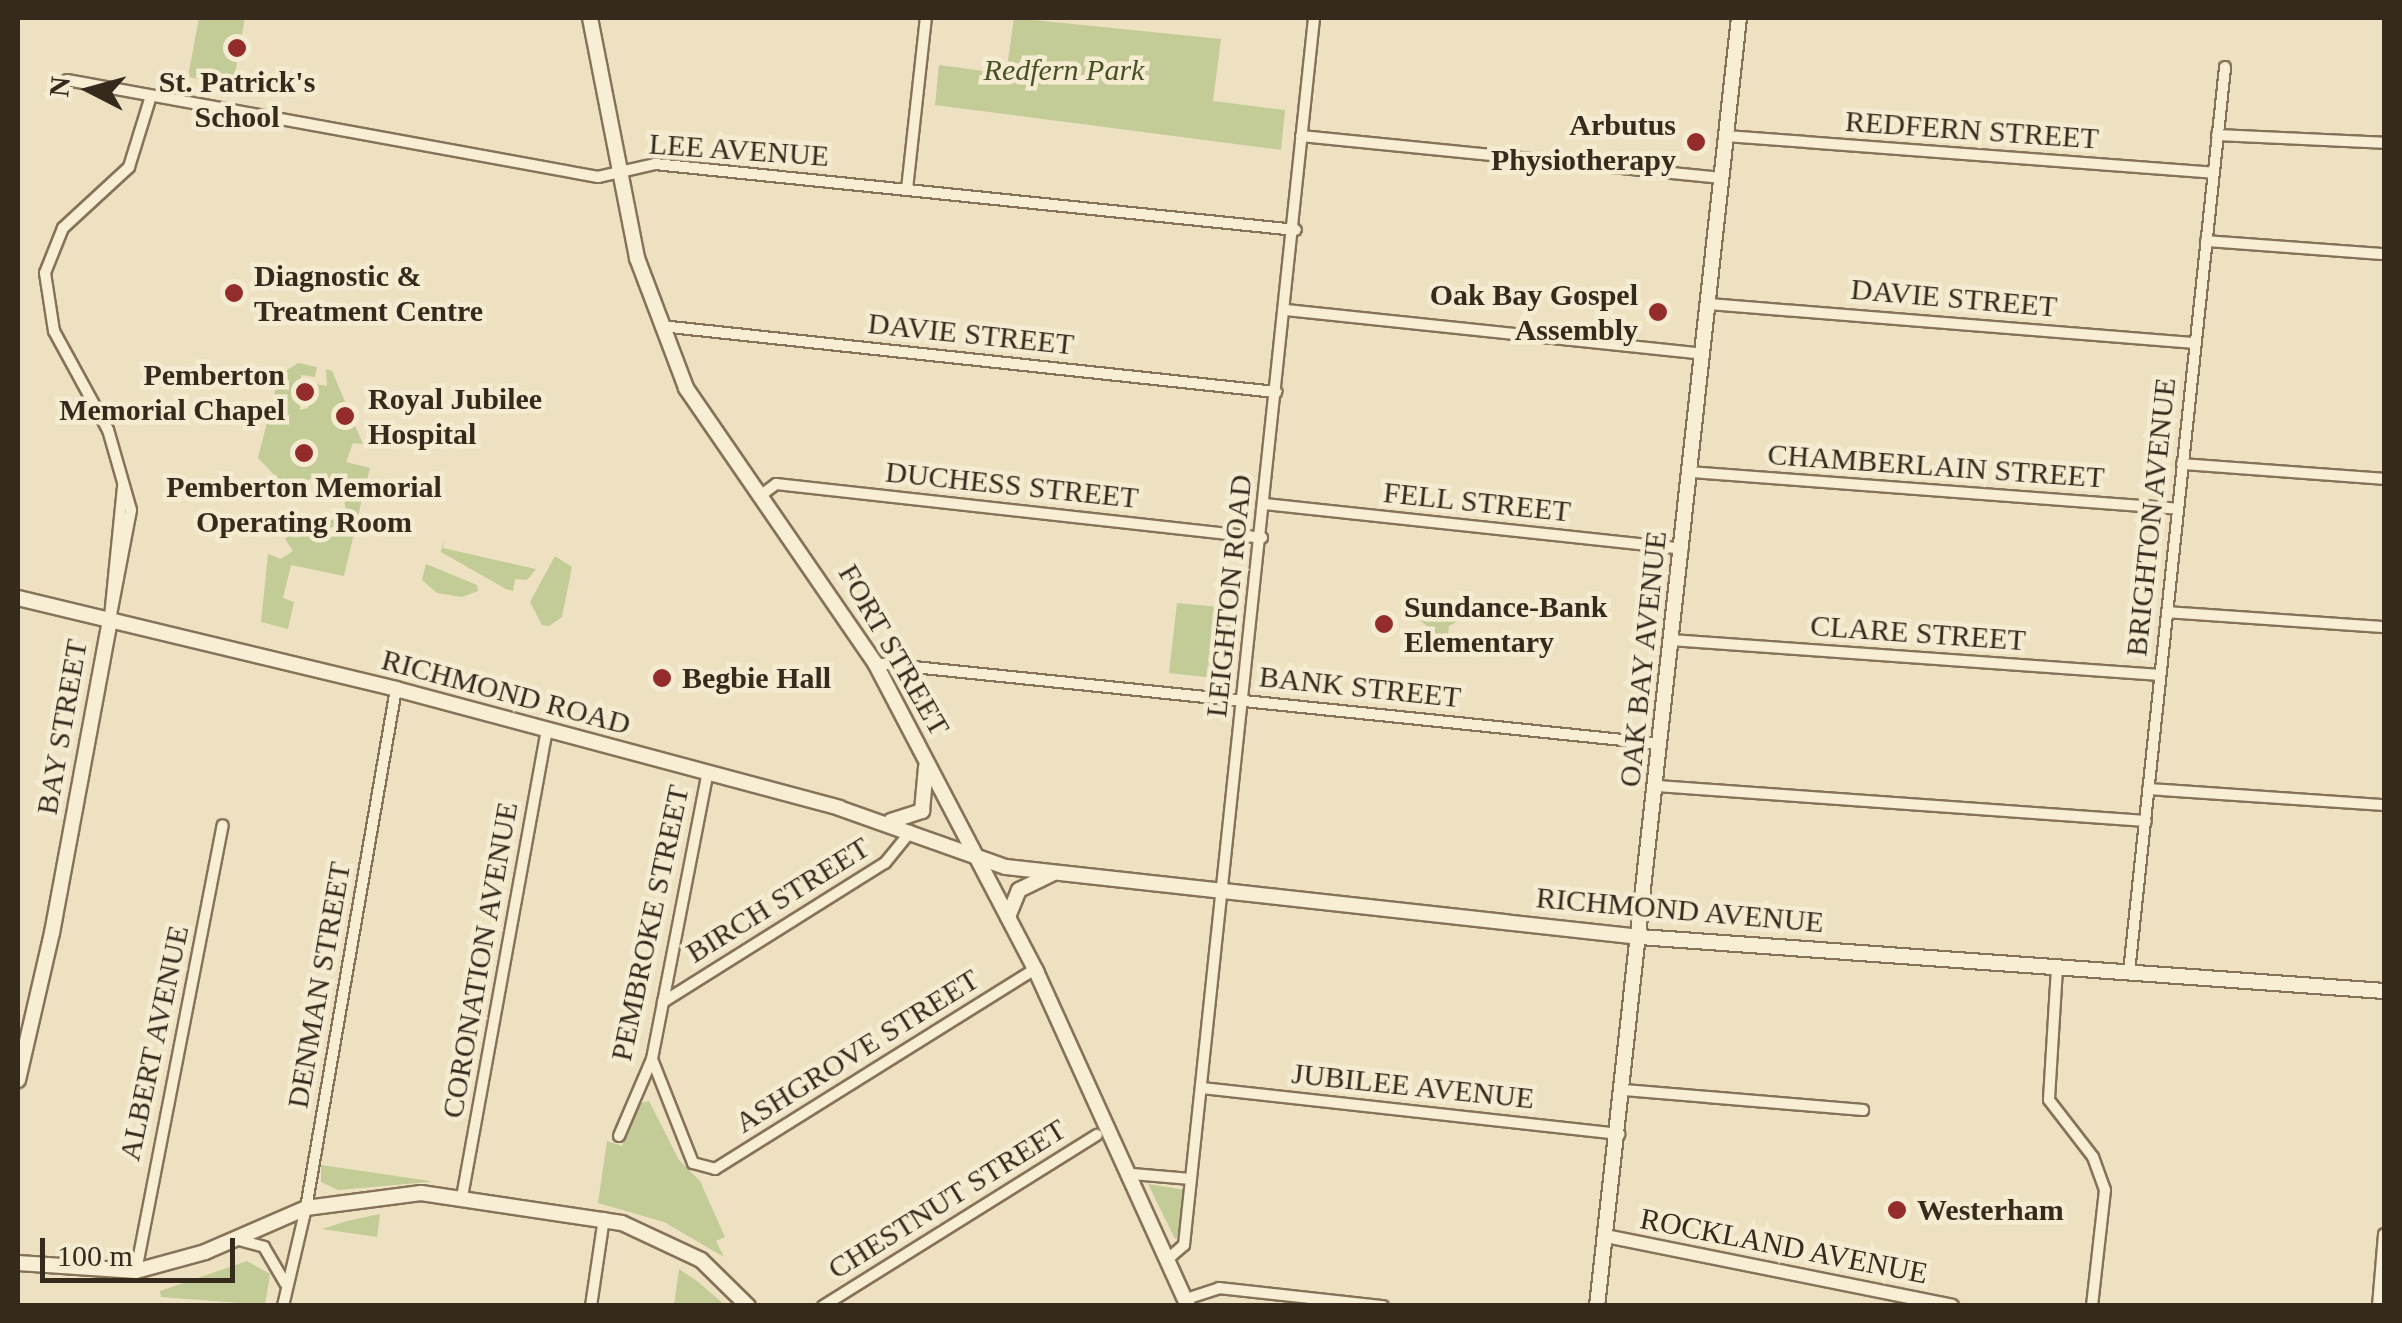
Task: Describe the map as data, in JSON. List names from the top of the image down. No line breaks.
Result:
{"streets":{"main road":["FORT STREET","OAK BAY AVENUE","RICHMOND ROAD","BAY STREET","RICHMOND AVENUE"],"street":["REDFERN STREET","LEE AVENUE","DAVIE STREET","CHAMBERLAIN STREET","DUCHESS STREET","FELL STREET","BRIGHTON AVENUE","LEIGHTON ROAD","CLARE STREET","BANK STREET","BIRCH STREET","PEMBROKE STREET","CORONATION AVENUE","DENMAN STREET","ALBERT AVENUE","ASHGROVE STREET","JUBILEE AVENUE","CHESTNUT STREET","ROCKLAND AVENUE"]},"crossings":[["REDFERN STREET","BRIGHTON AVENUE"],["REDFERN STREET","OAK BAY AVENUE"],["LEE AVENUE","LEIGHTON ROAD"],["LEE AVENUE","FORT STREET"],["LEE AVENUE","BAY STREET"],["DAVIE STREET","BRIGHTON AVENUE"],["DAVIE STREET","LEIGHTON ROAD"],["DAVIE STREET","FORT STREET"],["DAVIE STREET","OAK BAY AVENUE"],["CHAMBERLAIN STREET","BRIGHTON AVENUE"],["CHAMBERLAIN STREET","OAK BAY AVENUE"],["DUCHESS STREET","LEIGHTON ROAD"],["DUCHESS STREET","FORT STREET"],["FELL STREET","LEIGHTON ROAD"],["FELL STREET","OAK BAY AVENUE"],["BRIGHTON AVENUE","CLARE STREET"],["BRIGHTON AVENUE","RICHMOND AVENUE"],["LEIGHTON ROAD","FORT STREET"],["LEIGHTON ROAD","BANK STREET"],["LEIGHTON ROAD","RICHMOND AVENUE"],["LEIGHTON ROAD","JUBILEE AVENUE"],["CLARE STREET","OAK BAY AVENUE"],["FORT STREET","BANK STREET"],["FORT STREET","RICHMOND ROAD"],["FORT STREET","RICHMOND AVENUE"],["FORT STREET","ASHGROVE STREET"],["OAK BAY AVENUE","BANK STREET"],["OAK BAY AVENUE","RICHMOND AVENUE"],["OAK BAY AVENUE","JUBILEE AVENUE"],["OAK BAY AVENUE","ROCKLAND AVENUE"],["RICHMOND ROAD","BAY STREET"],["RICHMOND ROAD","BIRCH STREET"],["RICHMOND ROAD","RICHMOND AVENUE"],["RICHMOND ROAD","PEMBROKE STREET"],["RICHMOND ROAD","CORONATION AVENUE"],["RICHMOND ROAD","DENMAN STREET"],["BIRCH STREET","PEMBROKE STREET"],["PEMBROKE STREET","ASHGROVE STREET"]],"parks":["Redfern Park"],"places":["St. Patrick's School","Arbutus Physiotherapy","Diagnostic & Treatment Centre","Oak Bay Gospel Assembly","Pemberton Memorial Chapel","Royal Jubilee Hospital","Pemberton Memorial Operating Room","Sundance-Bank Elementary","Begbie Hall","Westerham"],"scale_bar":"100 m","north":"left"}
